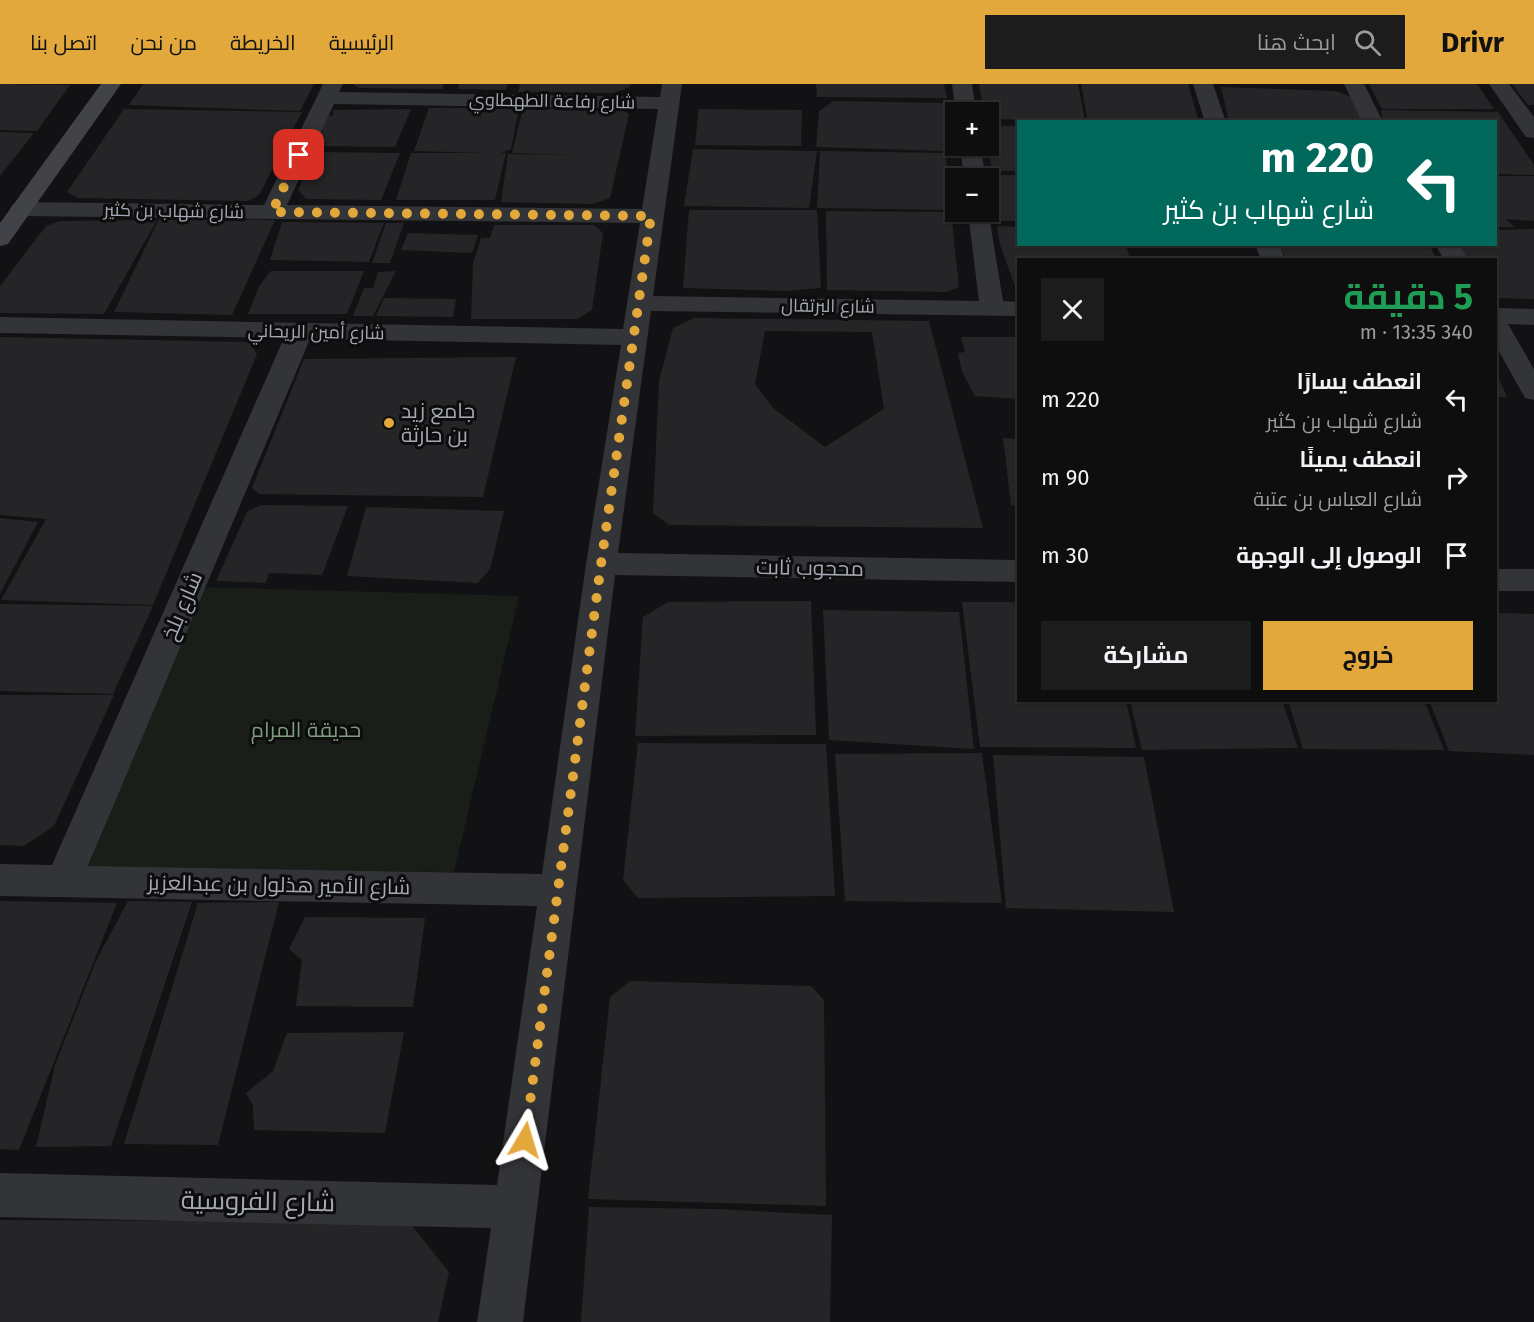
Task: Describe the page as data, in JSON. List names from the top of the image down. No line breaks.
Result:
{"streets":{"street":["شارع رفاعة الطهطاوي","شارع شهاب بن كثير","شارع البرتقال","شارع أمين الريحاني","محجوب ثابت","شارع بلخ","شارع الأمير هذلول بن عبدالعزيز","شارع الفروسية"]},"crossings":[["شارع أمين الريحاني","شارع بلخ"],["شارع بلخ","شارع الأمير هذلول بن عبدالعزيز"]],"parks":["حديقة المرام"],"places":["جامع زيد بن حارثة"],"page":{"header":"Drivr","search":"ابحث هنا","nav":["الرئيسية","الخريطة","من نحن","اتصل بنا"],"map_buttons":["+","−"],"turn":["220 m","شارع شهاب بن كثير"],"heading":["5 دقيقة","340 m · 13:35"],"list":[{"name":"انعطف يسارًا","note":"شارع شهاب بن كثير","value":"220 m"},{"name":"انعطف يمينًا","note":"شارع العباس بن عتبة","value":"90 m"},{"name":"الوصول إلى الوجهة","value":"30 m"}],"buttons":["خروج","مشاركة"]}}
